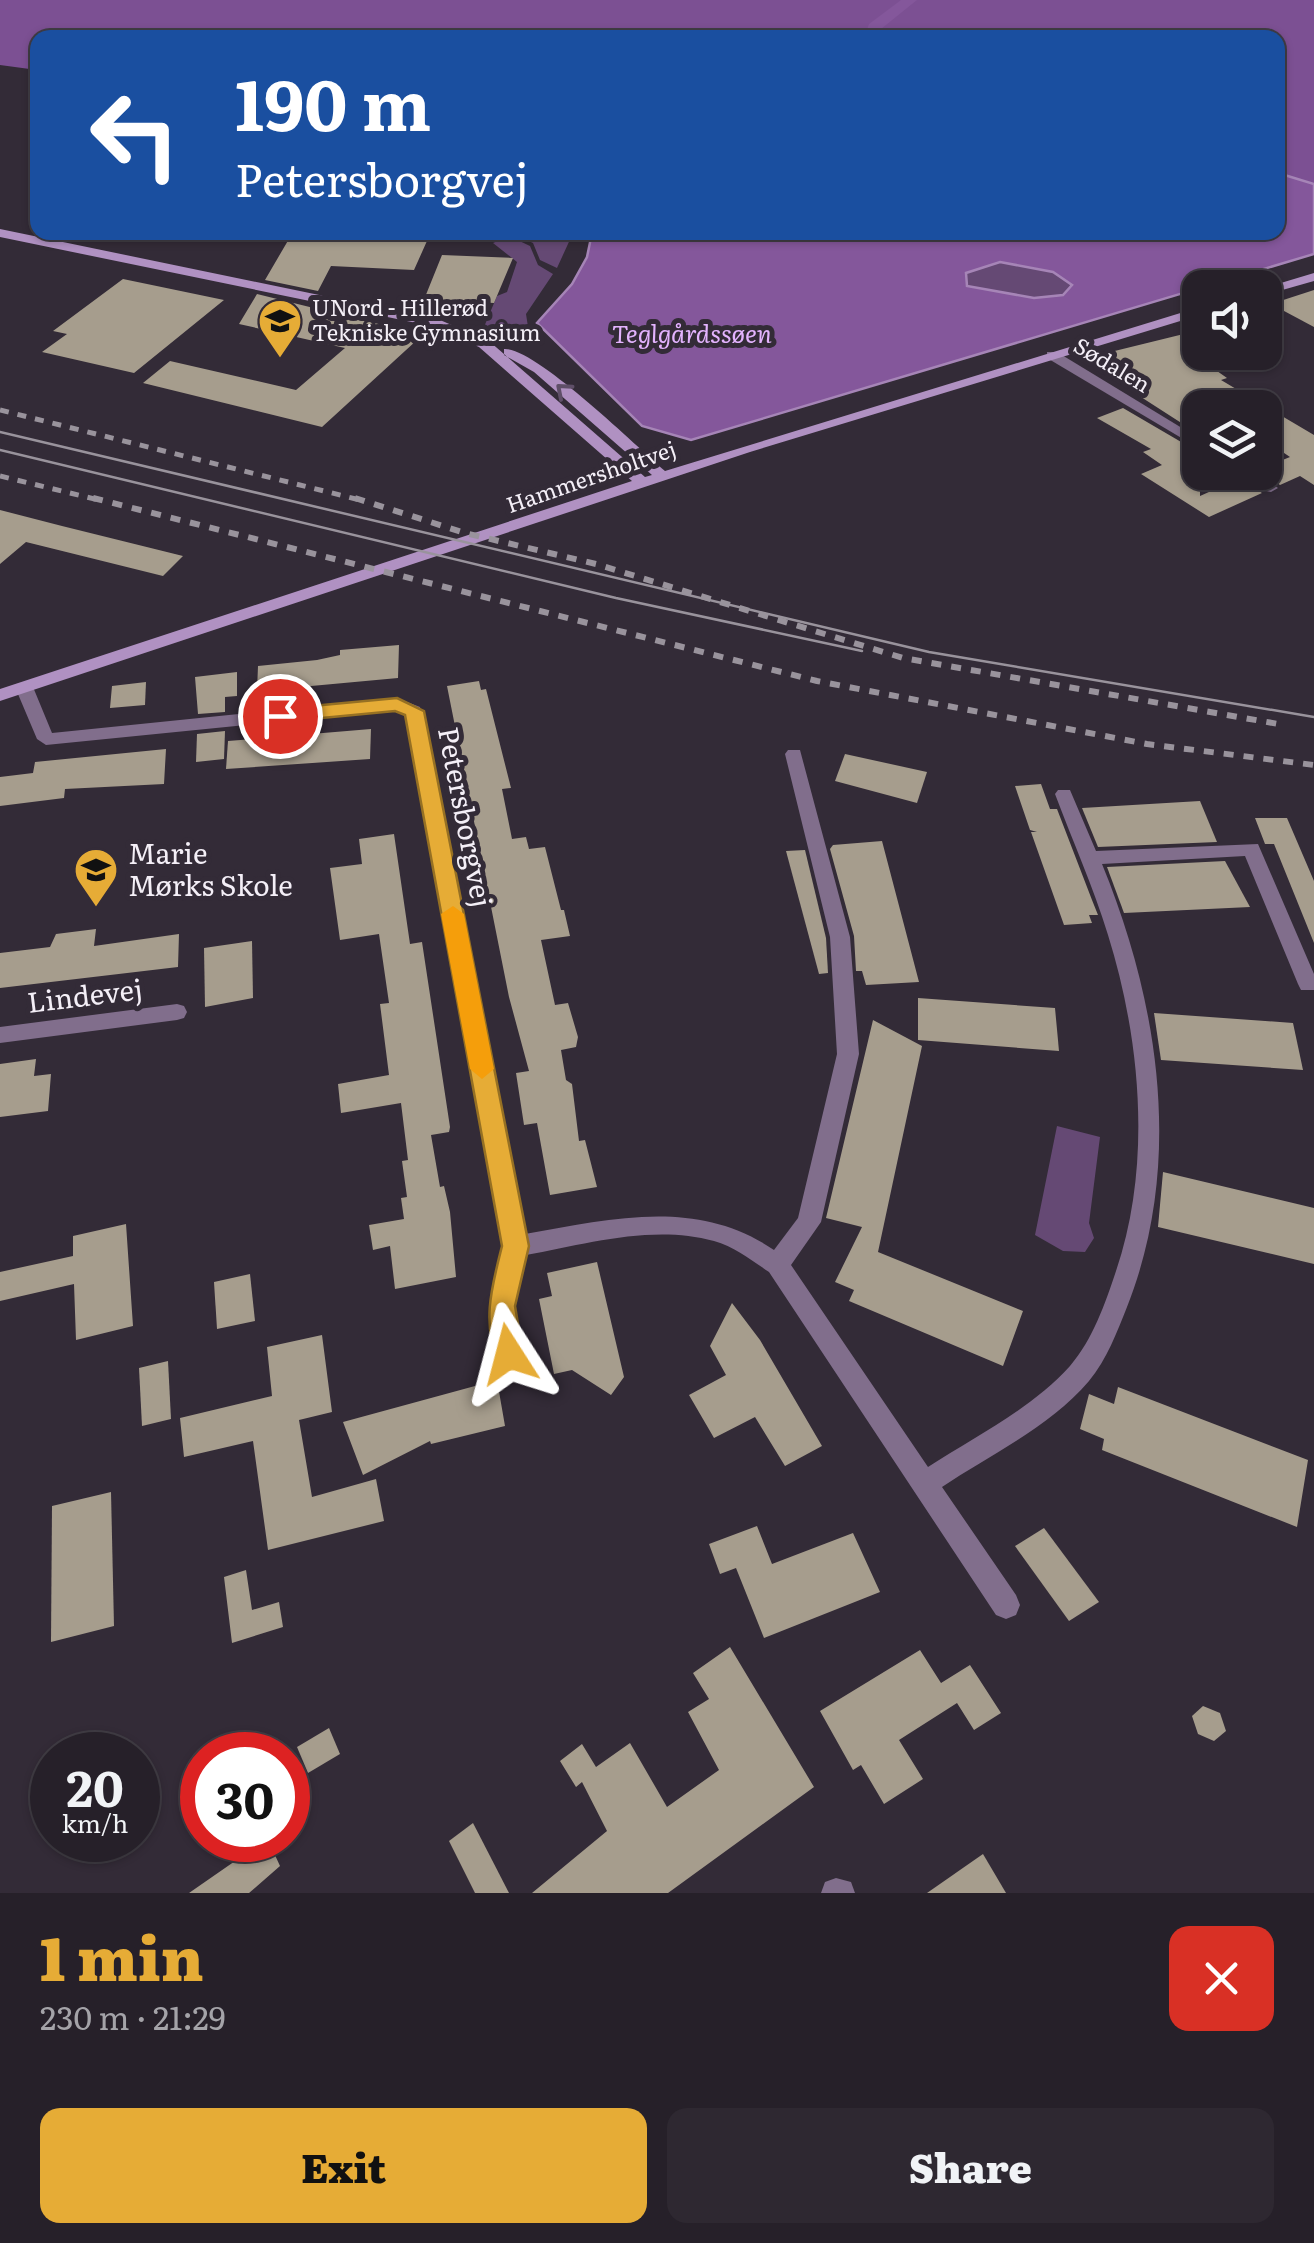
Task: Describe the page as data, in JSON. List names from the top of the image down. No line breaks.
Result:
{"streets":{"street":["Sødalen","Hammersholtvej","Petersborgvej","Lindevej"]},"crossings":[["Sødalen","Hammersholtvej"],["Hammersholtvej","Petersborgvej"]],"water":["Teglgårdssøen"],"places":{"school or university":["UNord - Hillerød Tekniske Gymnasium","Marie Mørks Skole"]},"page":{"turn":["190 m","Petersborgvej"],"speed":"20 km/h","limit":"30","heading":["1 min","230 m · 21:29"],"buttons":["Exit","Share"]}}
